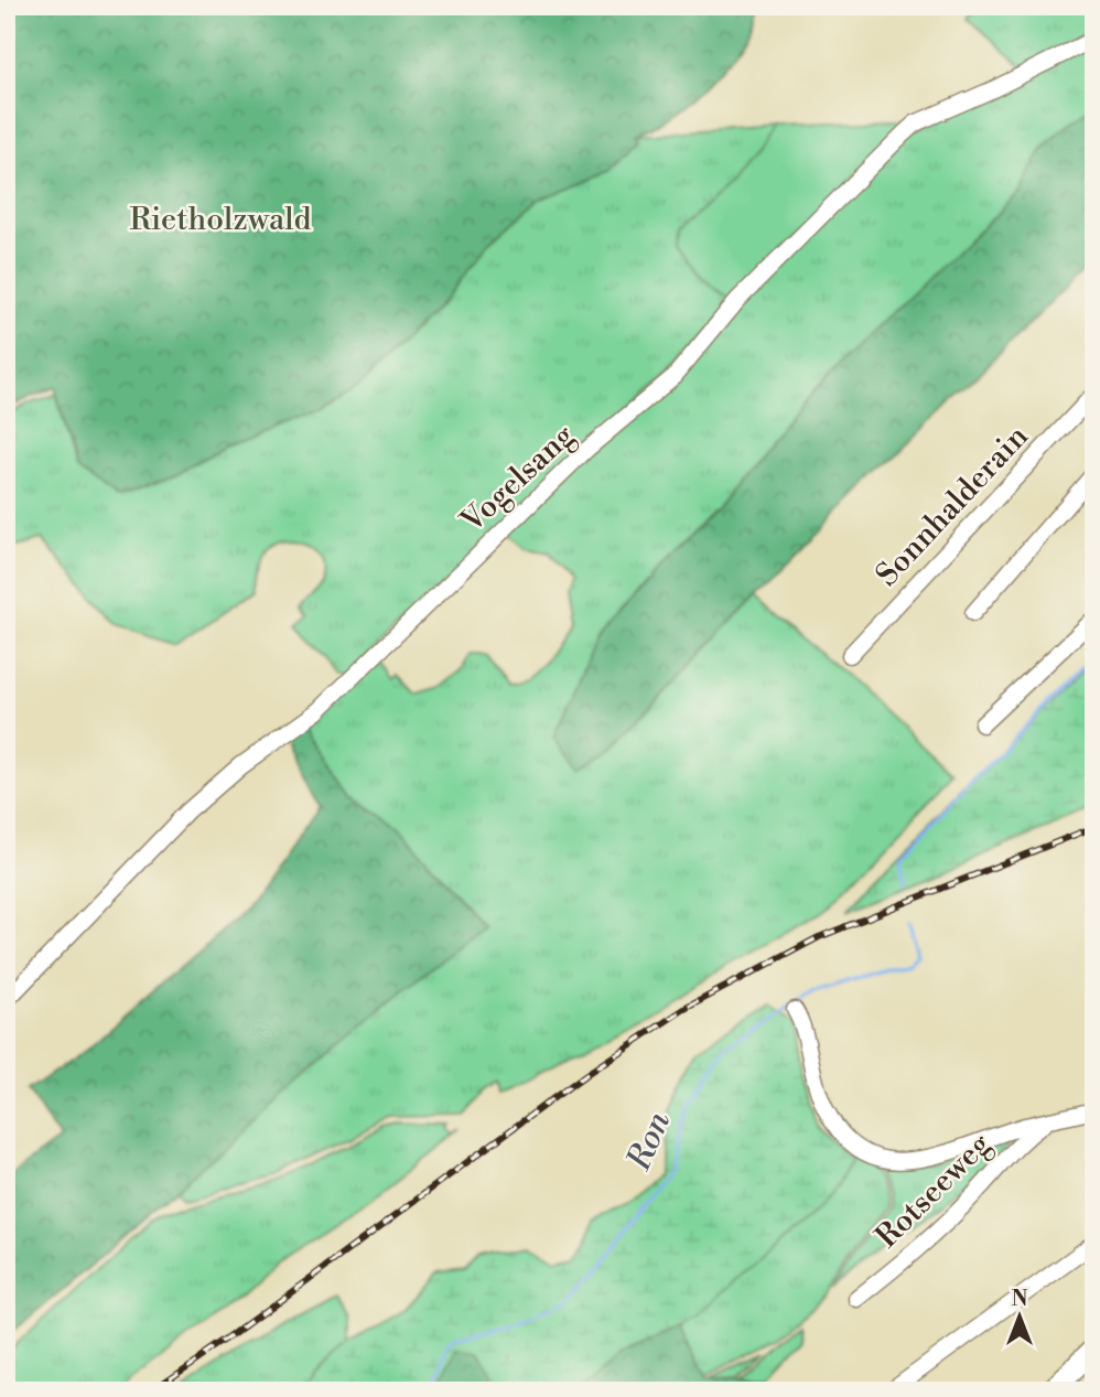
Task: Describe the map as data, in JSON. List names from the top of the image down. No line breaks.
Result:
{"streets":{"street":["Vogelsang","Sonnhalderain","Rotseeweg"]},"water":["Ron"],"parks":["Rietholzwald"],"north":"top"}
